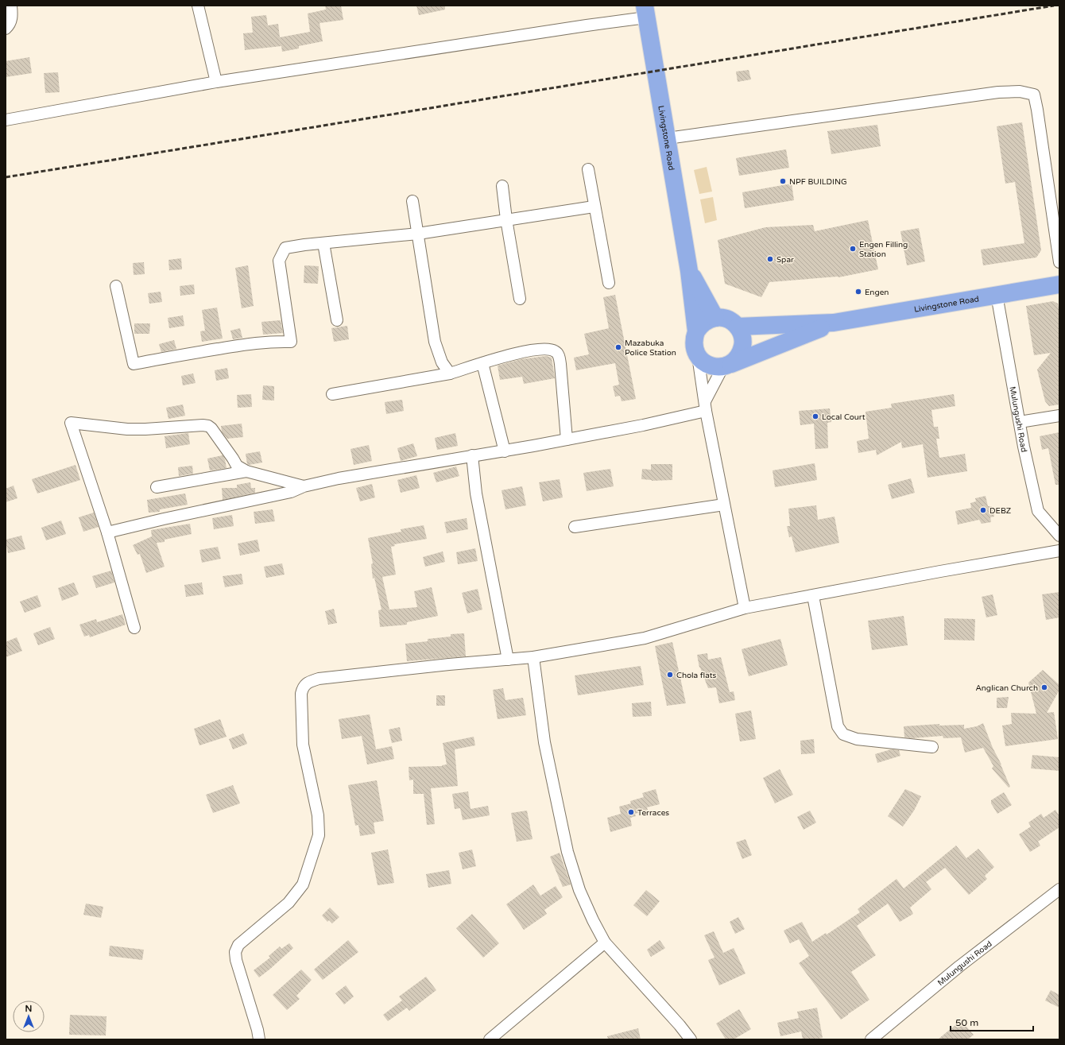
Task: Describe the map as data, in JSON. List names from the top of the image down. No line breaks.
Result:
{"streets":{"highway":["Livingstone Road"],"street":["Mulungushi Road"]},"crossings":[["Livingstone Road","Mulungushi Road"]],"places":["NPF BUILDING","Engen Filling Station","Spar","Engen","Mazabuka Police Station","Local Court","DEBZ","Chola flats","Anglican Church","Terraces"],"scale_bar":"50 m","north":"top"}
